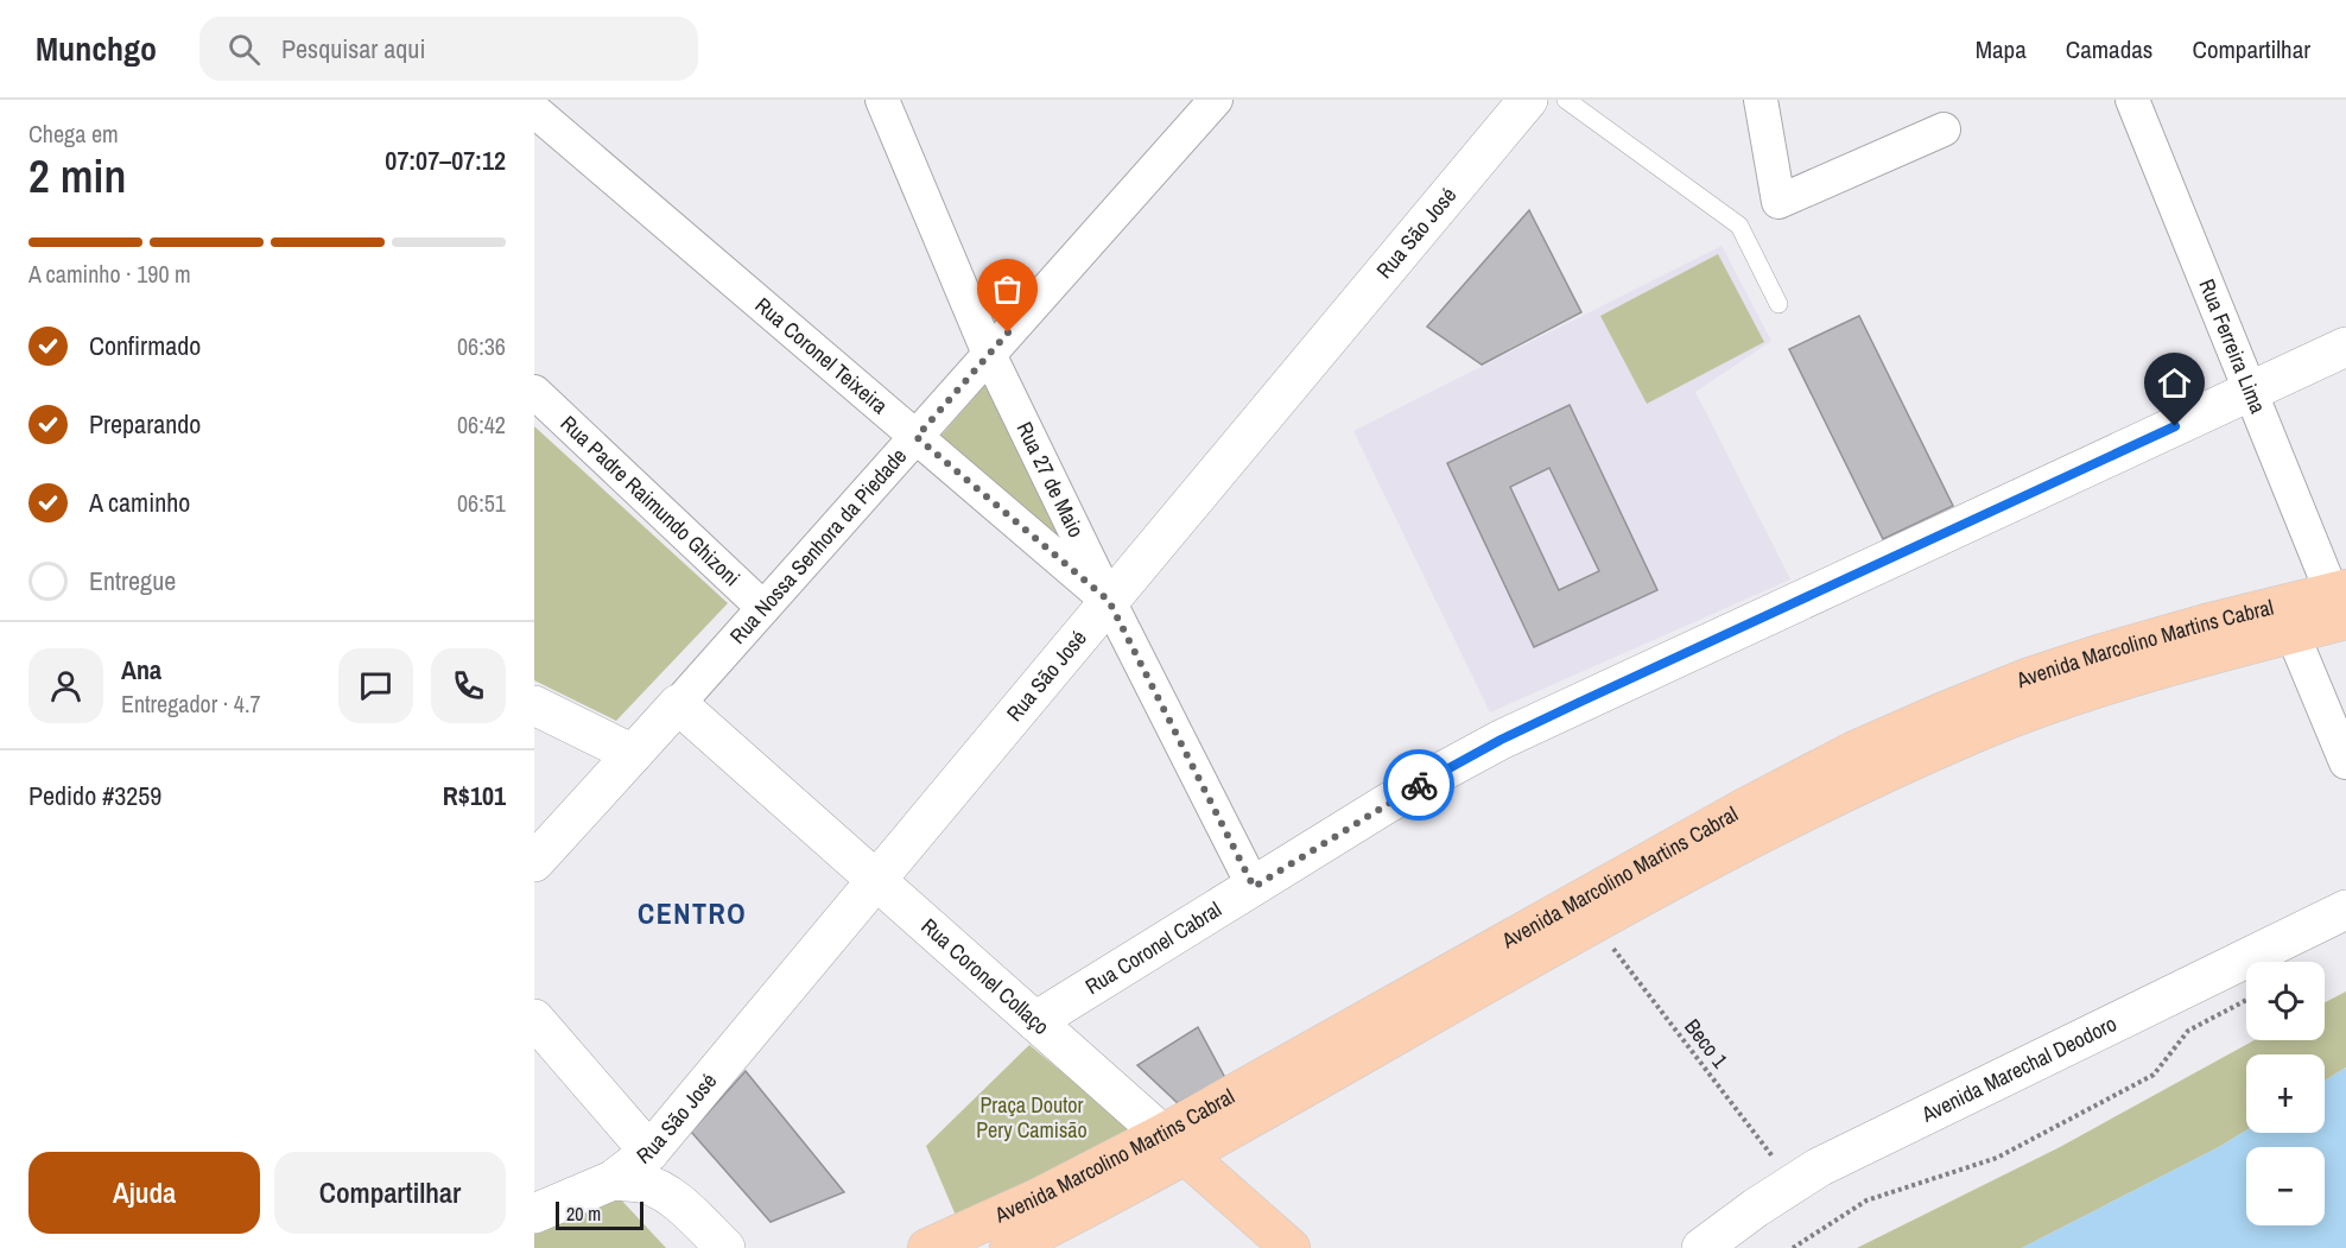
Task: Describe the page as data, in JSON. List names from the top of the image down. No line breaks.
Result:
{"streets":{"main road":["Avenida Marcolino Martins Cabral","Rua Coronel Collaço"],"street":["Rua São José","Rua Ferreira Lima","Rua Coronel Teixeira","Rua 27 de Maio","Rua Padre Raimundo Ghizoni","Rua Nossa Senhora da Piedade","Rua Coronel Cabral","Avenida Marechal Deodoro"],"path":["Beco 1"]},"crossings":[["Rua São José","Rua Coronel Teixeira"],["Rua São José","Rua 27 de Maio"],["Rua São José","Rua Coronel Collaço"],["Rua Ferreira Lima","Avenida Marcolino Martins Cabral"],["Rua Ferreira Lima","Rua Coronel Cabral"],["Rua Coronel Teixeira","Rua 27 de Maio"],["Rua Coronel Teixeira","Rua Nossa Senhora da Piedade"],["Rua 27 de Maio","Rua Nossa Senhora da Piedade"],["Rua 27 de Maio","Rua Coronel Cabral"],["Rua Padre Raimundo Ghizoni","Rua Nossa Senhora da Piedade"],["Rua Nossa Senhora da Piedade","Rua Coronel Collaço"],["Avenida Marcolino Martins Cabral","Rua Coronel Collaço"],["Avenida Marcolino Martins Cabral","Beco 1"],["Rua Coronel Cabral","Rua Coronel Collaço"],["Beco 1","Avenida Marechal Deodoro"]],"districts":["CENTRO"],"parks":["Praça Doutor Pery Camisão"],"scale_bar":"20 m","page":{"header":"Munchgo","search":"Pesquisar aqui","nav":["Mapa","Camadas","Compartilhar"],"heading":["2 min","Chega em","07:07–07:12"],"panel":["Ana","Entregador · 4.7","Pedido #3259","R$101"],"bar":"A caminho · 190 m","list":[["Confirmado","06:36"],["Preparando","06:42"],["A caminho","06:51"],"Entregue"],"map_buttons":["+","−"],"buttons":["Ajuda","Compartilhar"],"scale":"20 m"}}
